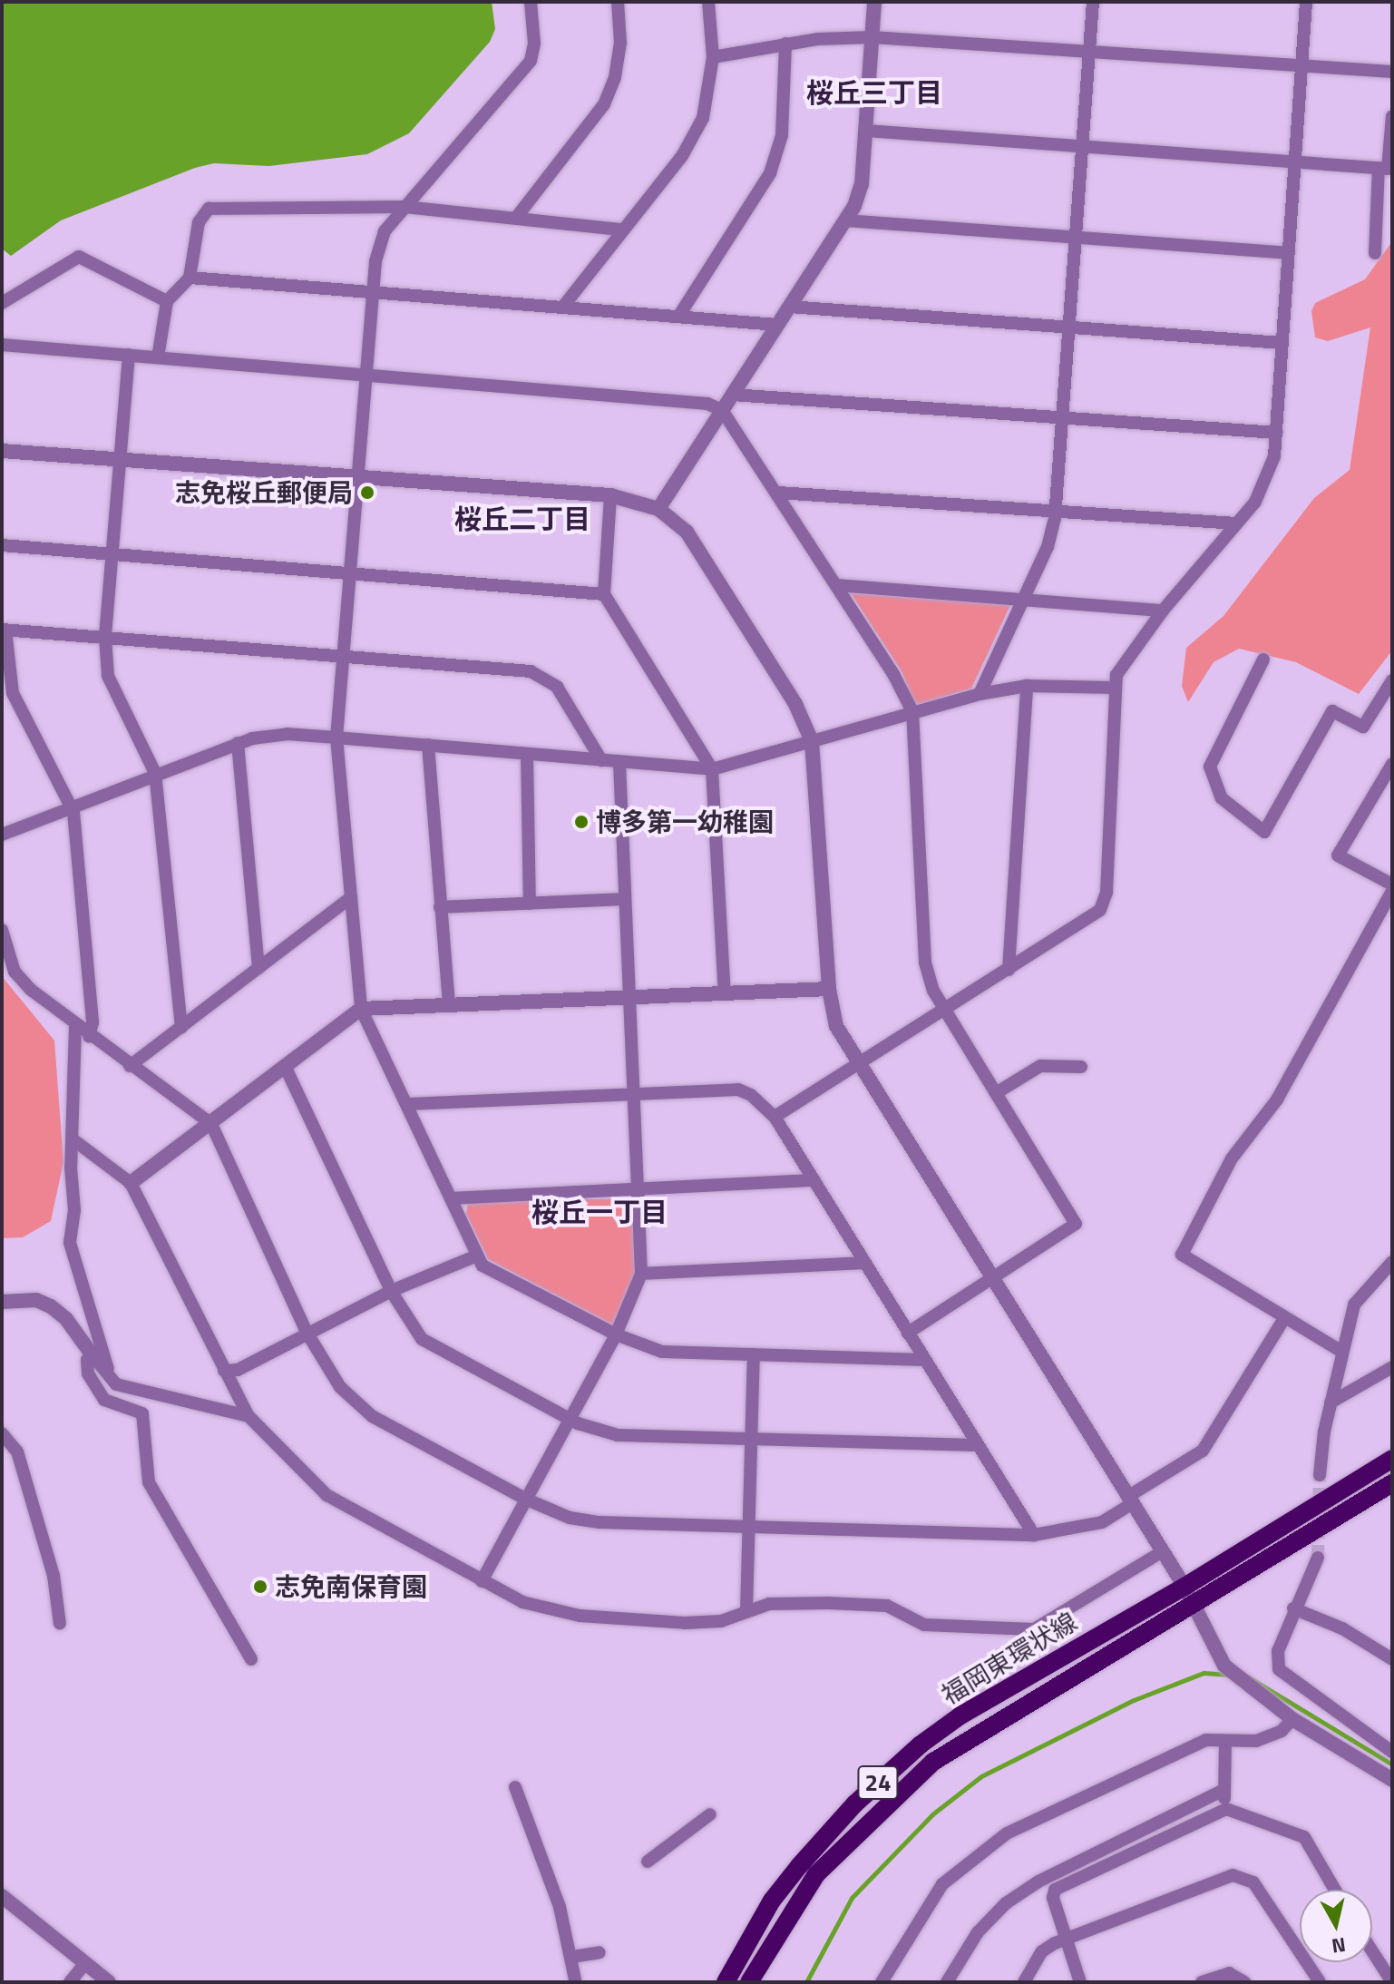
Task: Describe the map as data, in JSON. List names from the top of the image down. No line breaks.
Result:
{"streets":{"main road":["福岡東環状線","24"]},"districts":["桜丘三丁目","桜丘二丁目","桜丘一丁目"],"places":["志免桜丘郵便局","博多第一幼稚園","志免南保育園"],"north":"bottom"}
